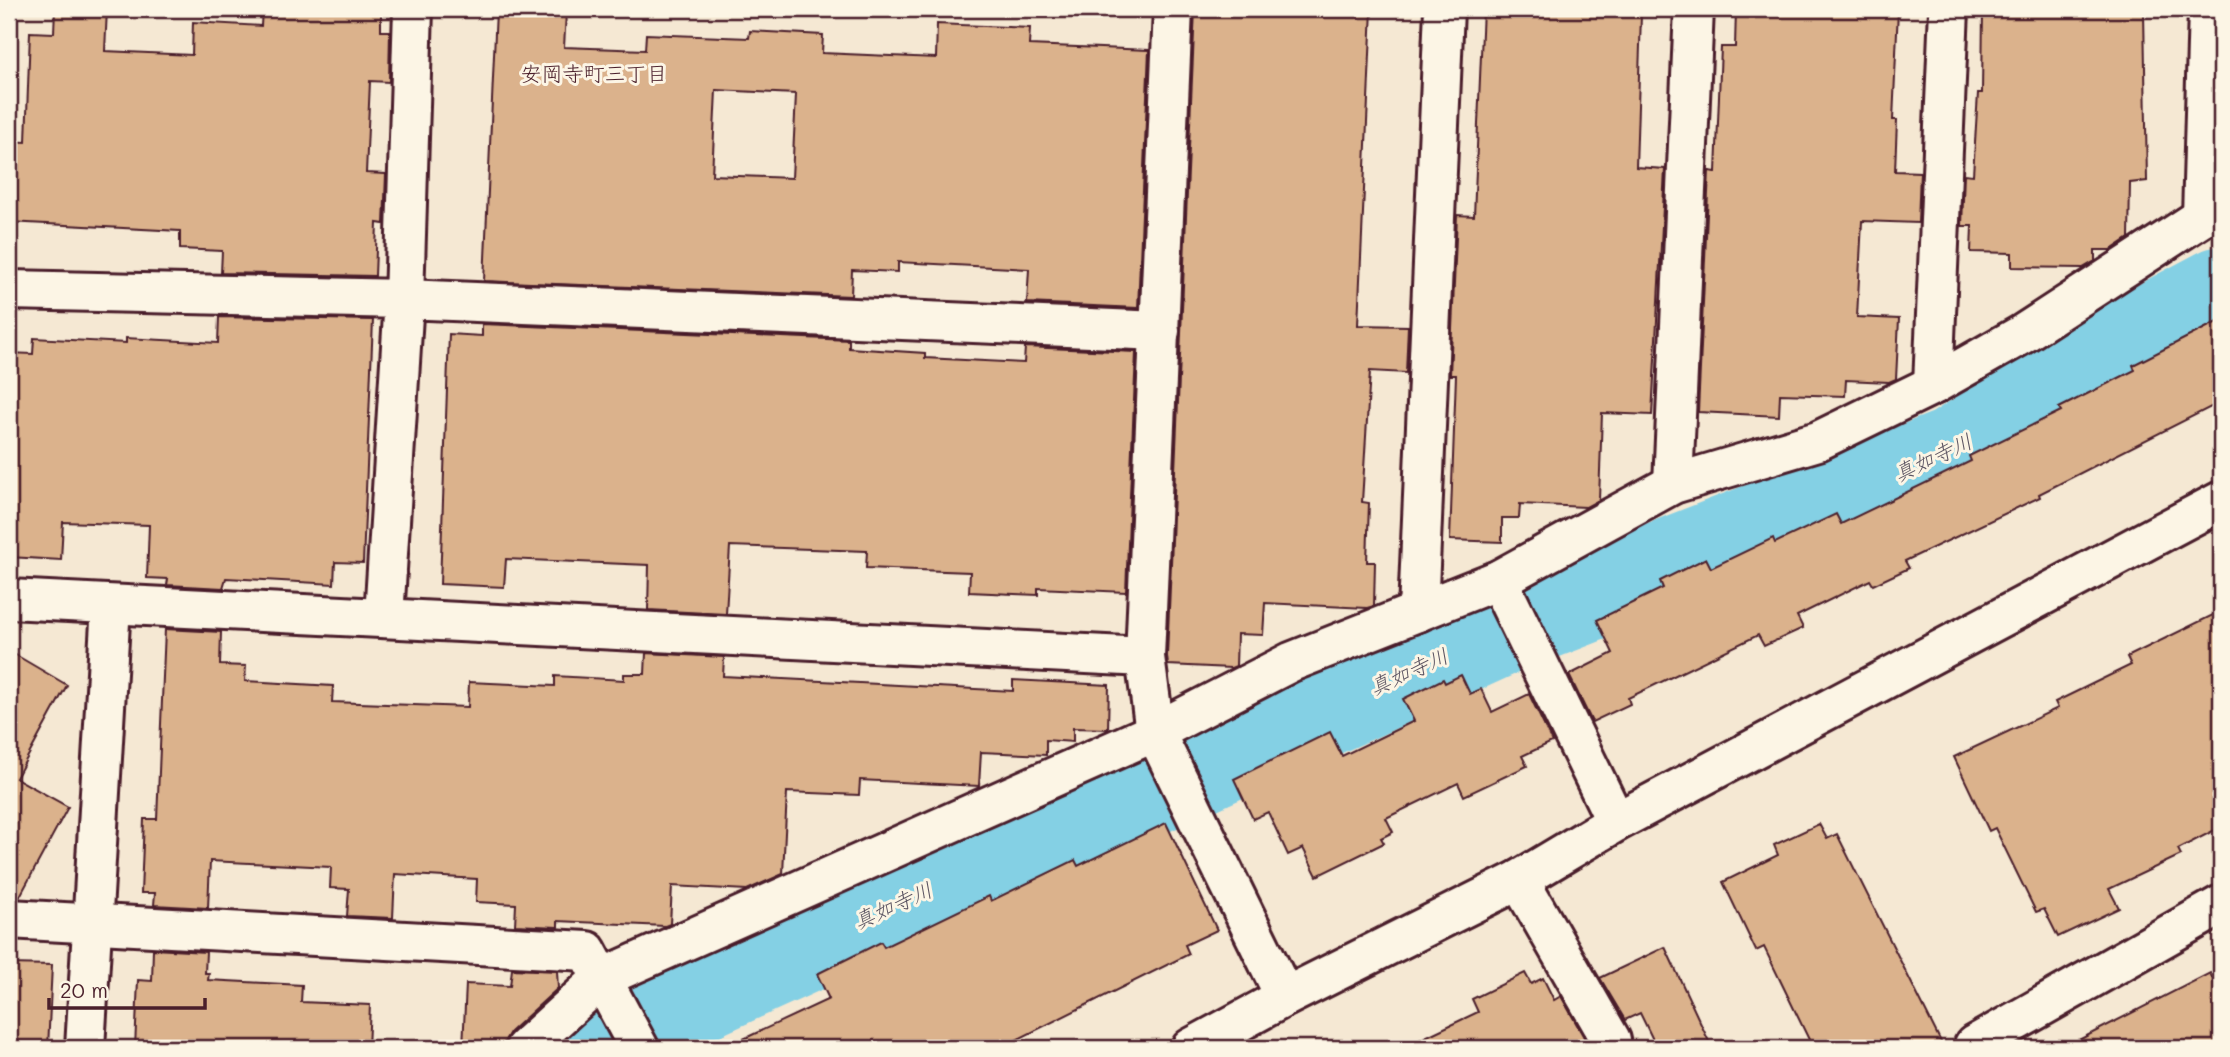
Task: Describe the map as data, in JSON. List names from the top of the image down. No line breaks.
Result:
{"districts":["安岡寺町三丁目"],"water":["真如寺川"],"scale_bar":"20 m"}
